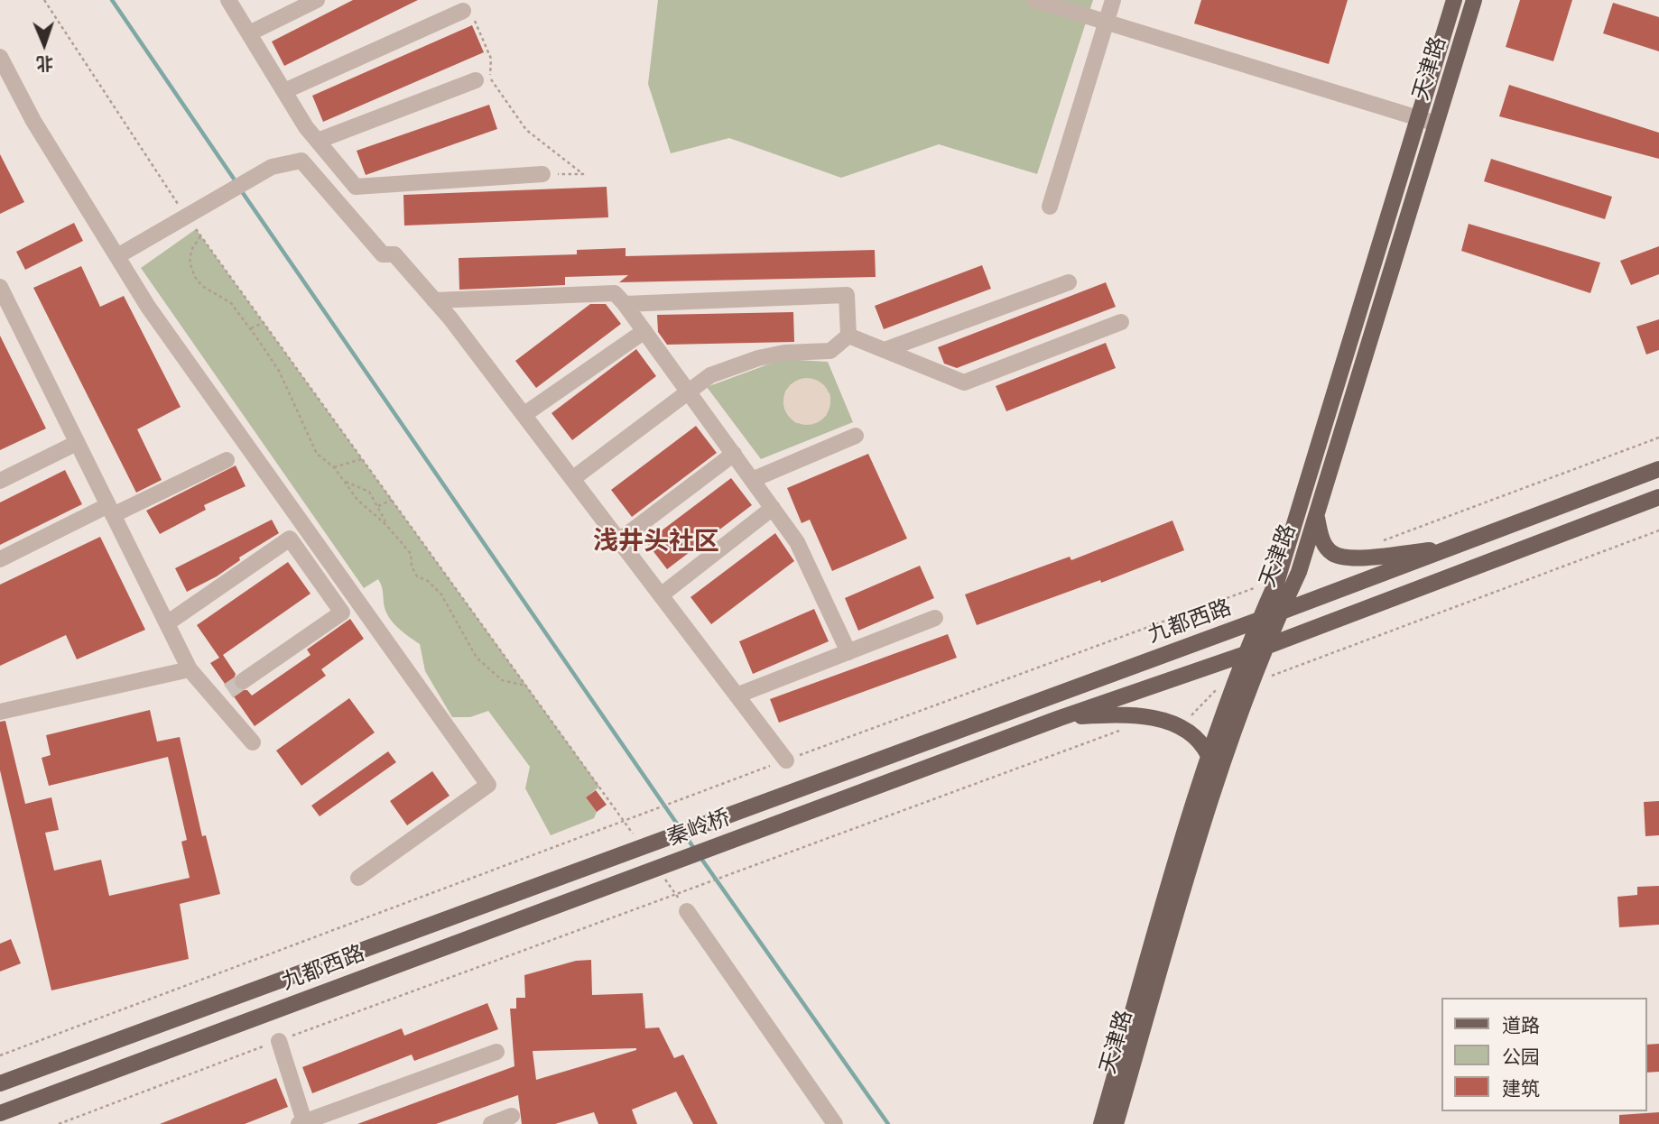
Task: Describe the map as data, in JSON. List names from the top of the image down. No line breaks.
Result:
{"streets":{"main road":["天津路","九都西路","秦岭桥"]},"crossings":[["天津路","九都西路"],["九都西路","秦岭桥"]],"districts":["浅井头社区"],"legend":["道路","公园","建筑"],"north":"bottom"}
